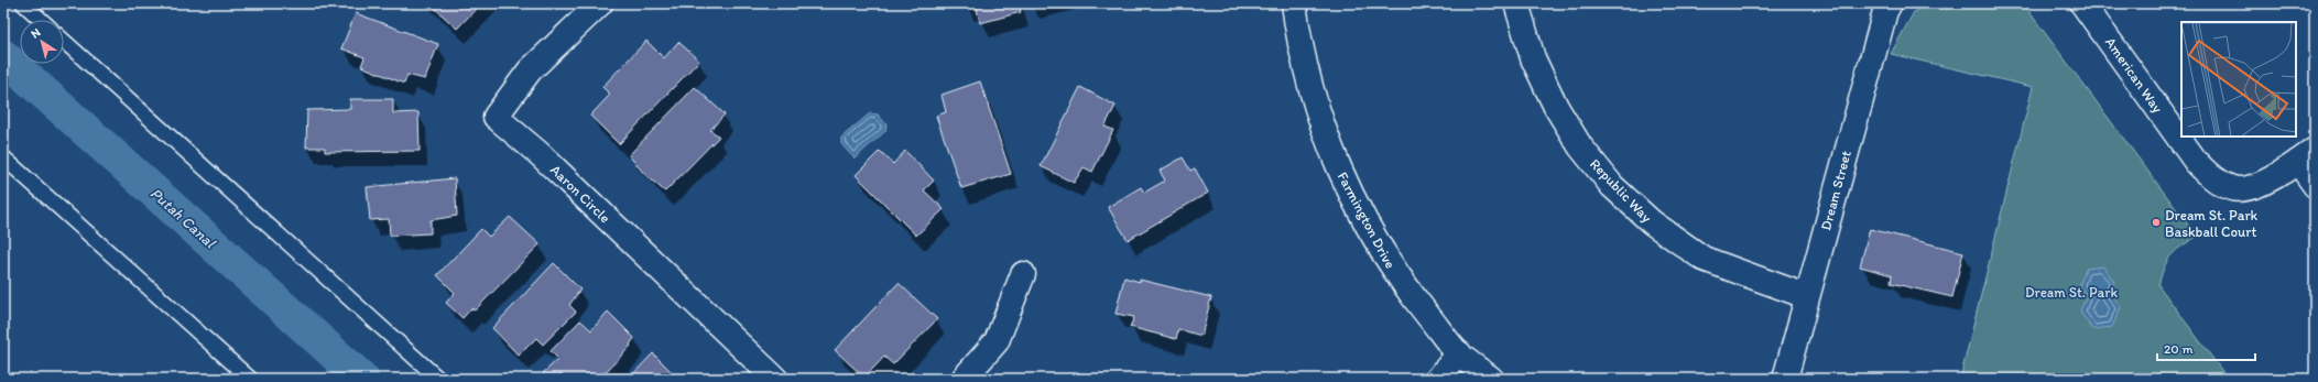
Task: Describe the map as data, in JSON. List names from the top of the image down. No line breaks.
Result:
{"streets":{"street":["American Way","Republic Way","Dream Street","Aaron Circle","Farmington Drive"]},"crossings":[["Republic Way","Dream Street"]],"water":["Putah Canal"],"parks":["Dream St. Park"],"places":["Dream St. Park Baskball Court"],"scale_bar":"20 m","north":"top left"}
